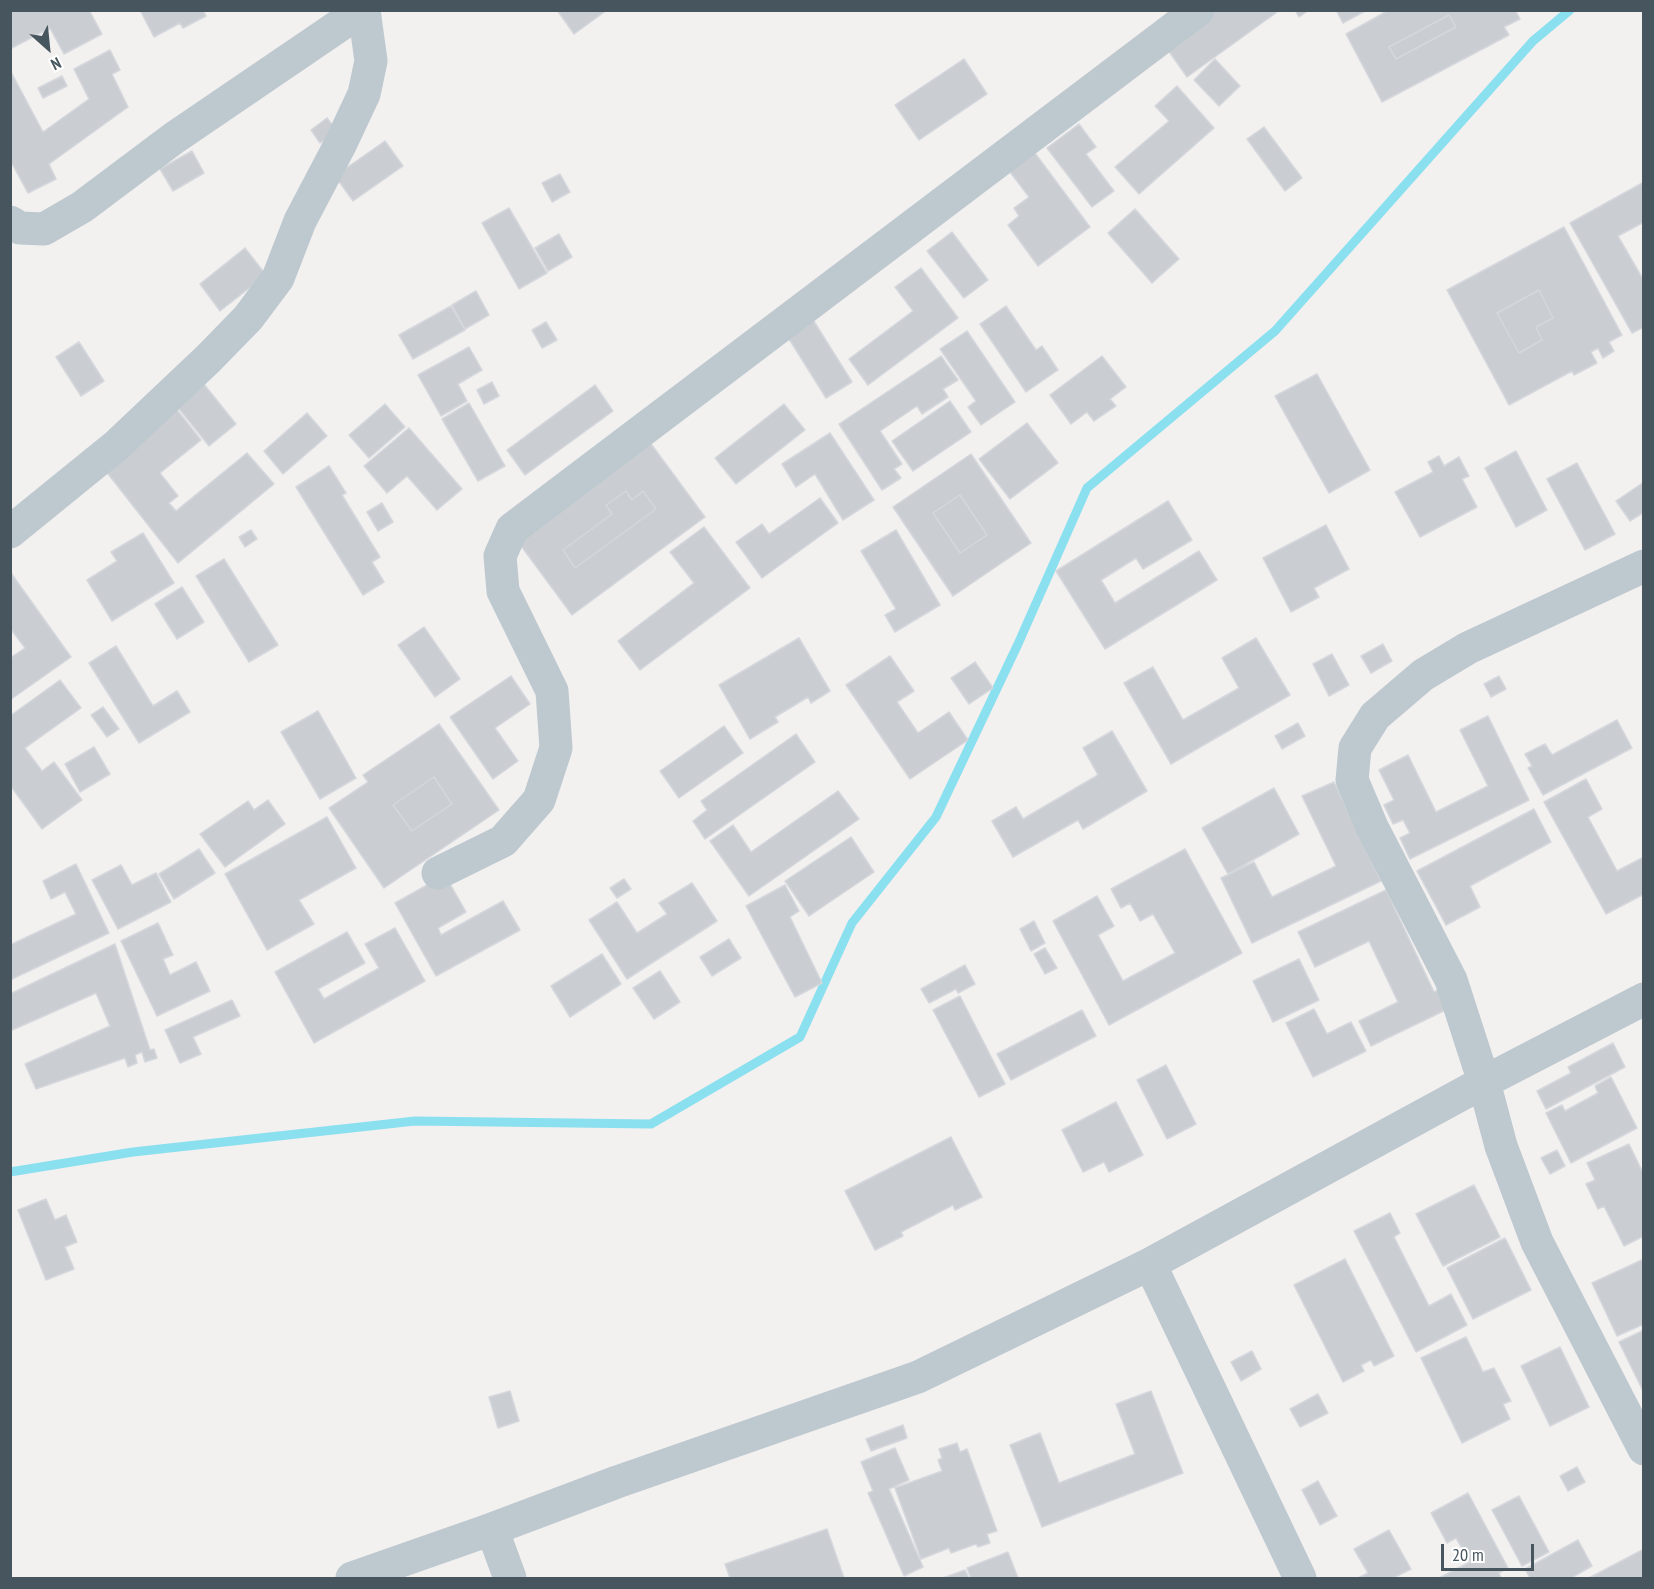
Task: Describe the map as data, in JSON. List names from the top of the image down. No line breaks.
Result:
{"scale_bar":"20 m","north":"bottom right"}
